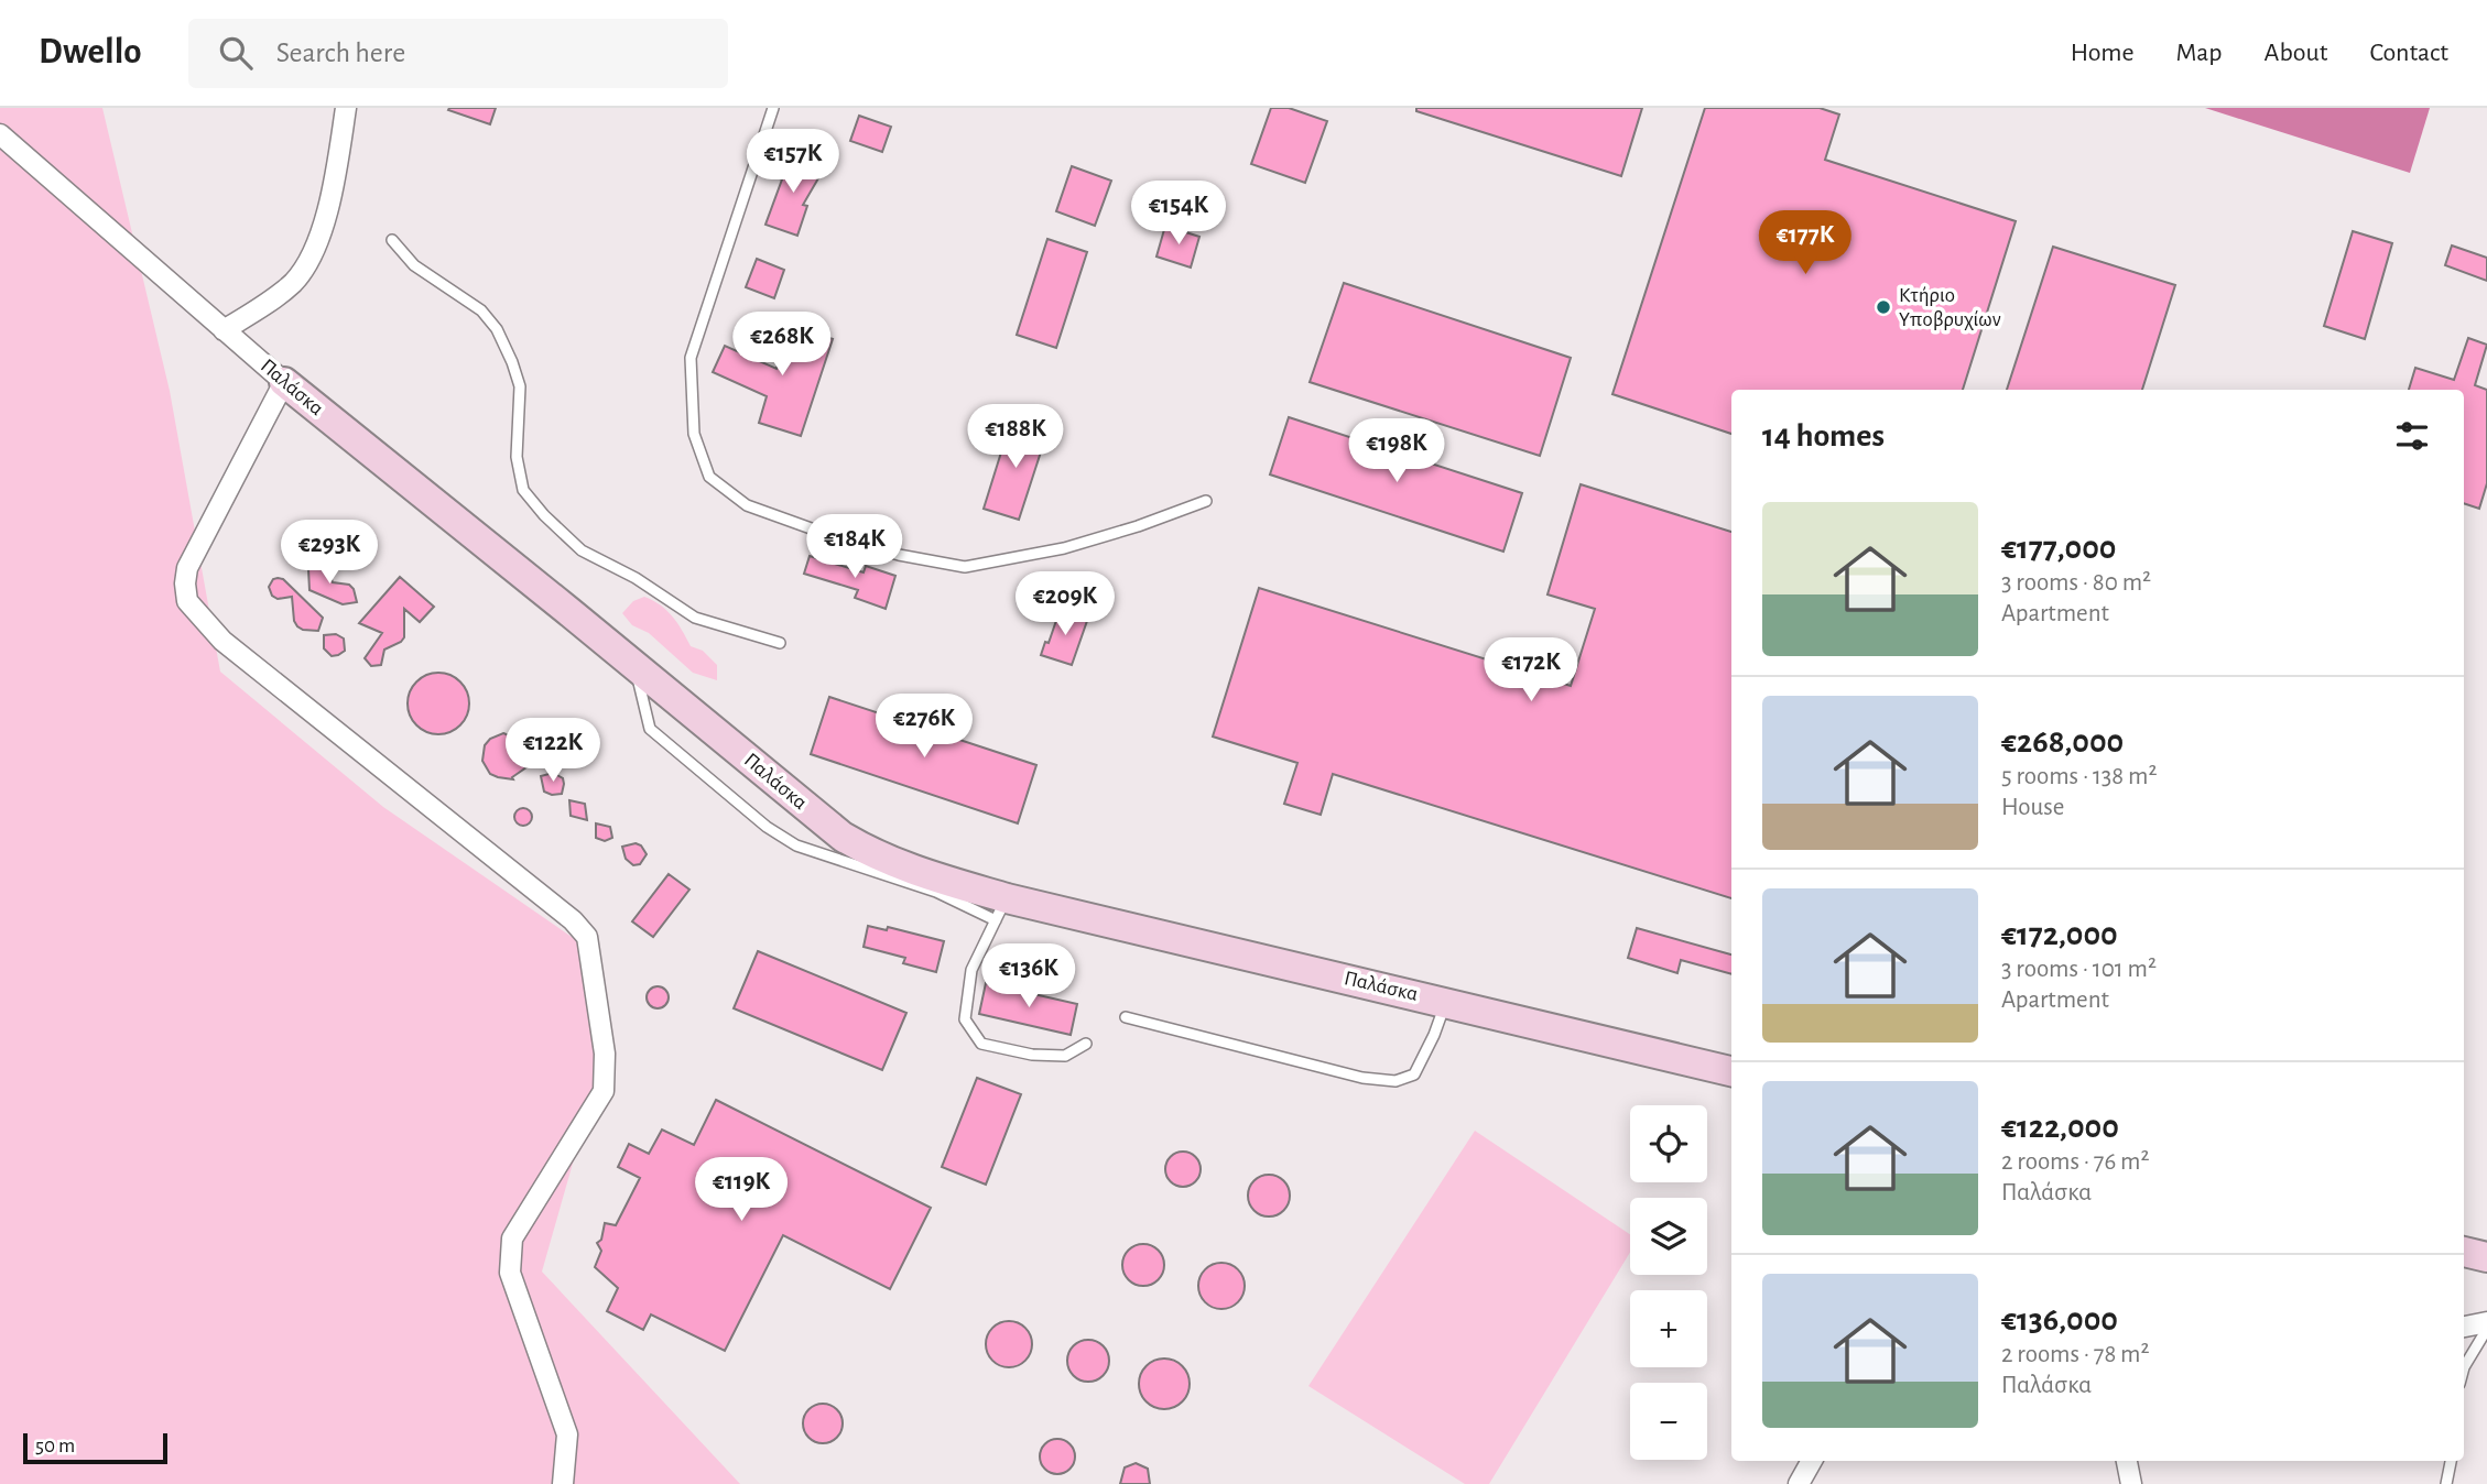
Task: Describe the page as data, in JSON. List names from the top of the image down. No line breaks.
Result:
{"streets":{"street":["Παλάσκα"]},"places":["Κτήριο Υποβρυχίων"],"scale_bar":"50 m","page":{"header":"Dwello","search":"Search here","nav":["Home","Map","About","Contact"],"price":["€157K","€154K","€177K","€268K","€188K","€198K","€184K","€293K","€209K","€172K","€276K","€122K","€136K","€119K"],"heading":"14 homes","list":[{"name":"€177,000","note":"3 rooms · 80 m² · Apartment"},{"name":"€268,000","note":"5 rooms · 138 m² · House"},{"name":"€172,000","note":"3 rooms · 101 m² · Apartment"},{"name":"€122,000","note":"2 rooms · 76 m² · Παλάσκα"},{"name":"€136,000","note":"2 rooms · 78 m² · Παλάσκα"}],"map_buttons":["+","−"],"scale":"50 m"}}
